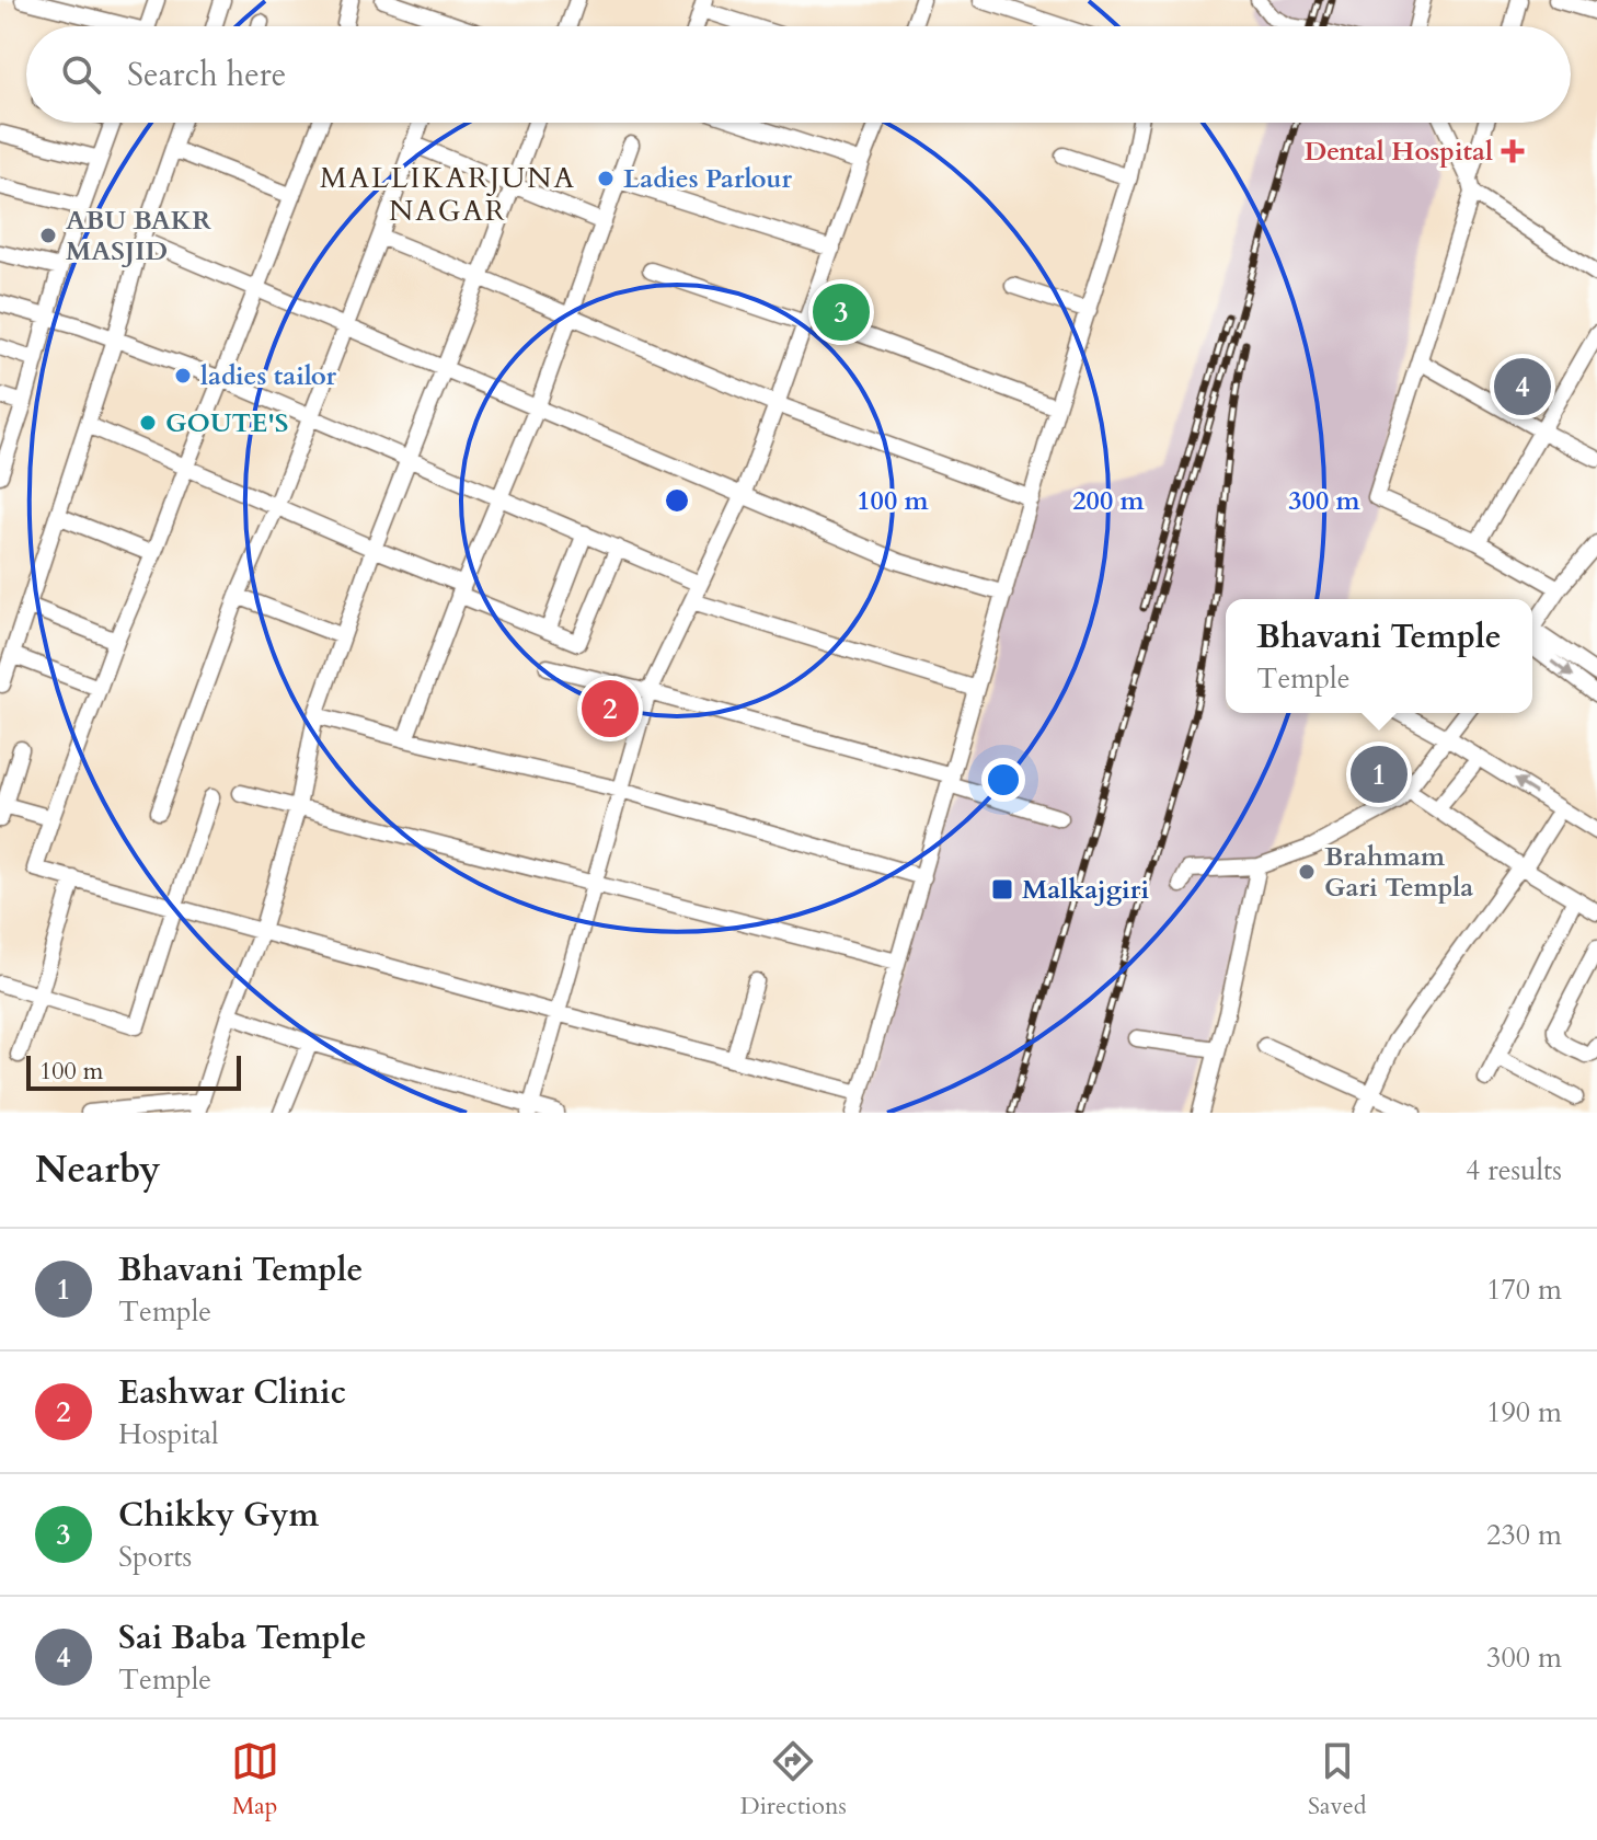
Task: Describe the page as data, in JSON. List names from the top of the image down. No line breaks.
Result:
{"districts":["MALLIKARJUNA NAGAR"],"places":{"health":["Dental Hospital"],"other":["Ladies Parlour","ABU BAKR MASJID","ladies tailor","GOUTE'S","Brahmam Gari Templa"],"transit":["Malkajgiri"]},"scale_bar":"100 m","page":{"search":"Search here","pins":["3","4","2","1"],"popup":["Bhavani Temple","Temple"],"scale":"100 m","heading":["Nearby","4 results"],"list":[{"mark":"1","name":"Bhavani Temple","note":"Temple","value":"170 m"},{"mark":"2","name":"Eashwar Clinic","note":"Hospital","value":"190 m"},{"mark":"3","name":"Chikky Gym","note":"Sports","value":"230 m"},{"mark":"4","name":"Sai Baba Temple","note":"Temple","value":"300 m"}],"nav":["Map","Directions","Saved"]},"rings":["100 m","200 m","300 m"]}
